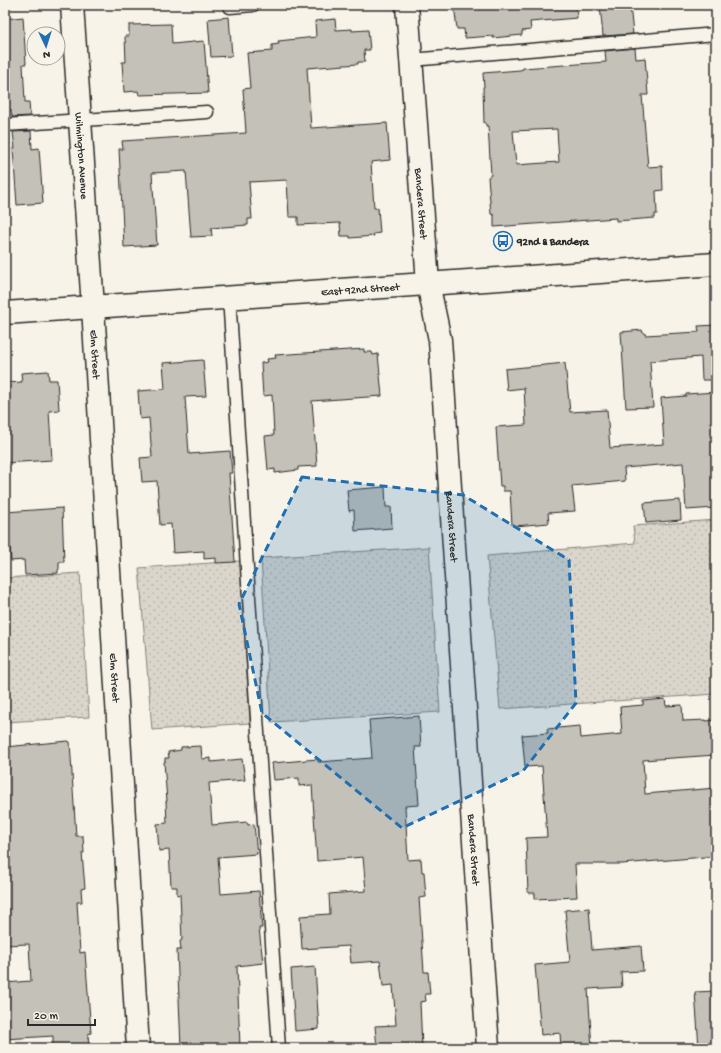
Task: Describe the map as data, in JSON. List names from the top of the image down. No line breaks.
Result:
{"streets":{"street":["Wilmington Avenue","Bandera Street","East 92nd Street","Elm Street"]},"crossings":[["Wilmington Avenue","East 92nd Street"],["Wilmington Avenue","Elm Street"],["Bandera Street","East 92nd Street"],["East 92nd Street","Elm Street"]],"places":{"bus stop":["92nd & Bandera"]},"scale_bar":"20 m","north":"bottom"}
